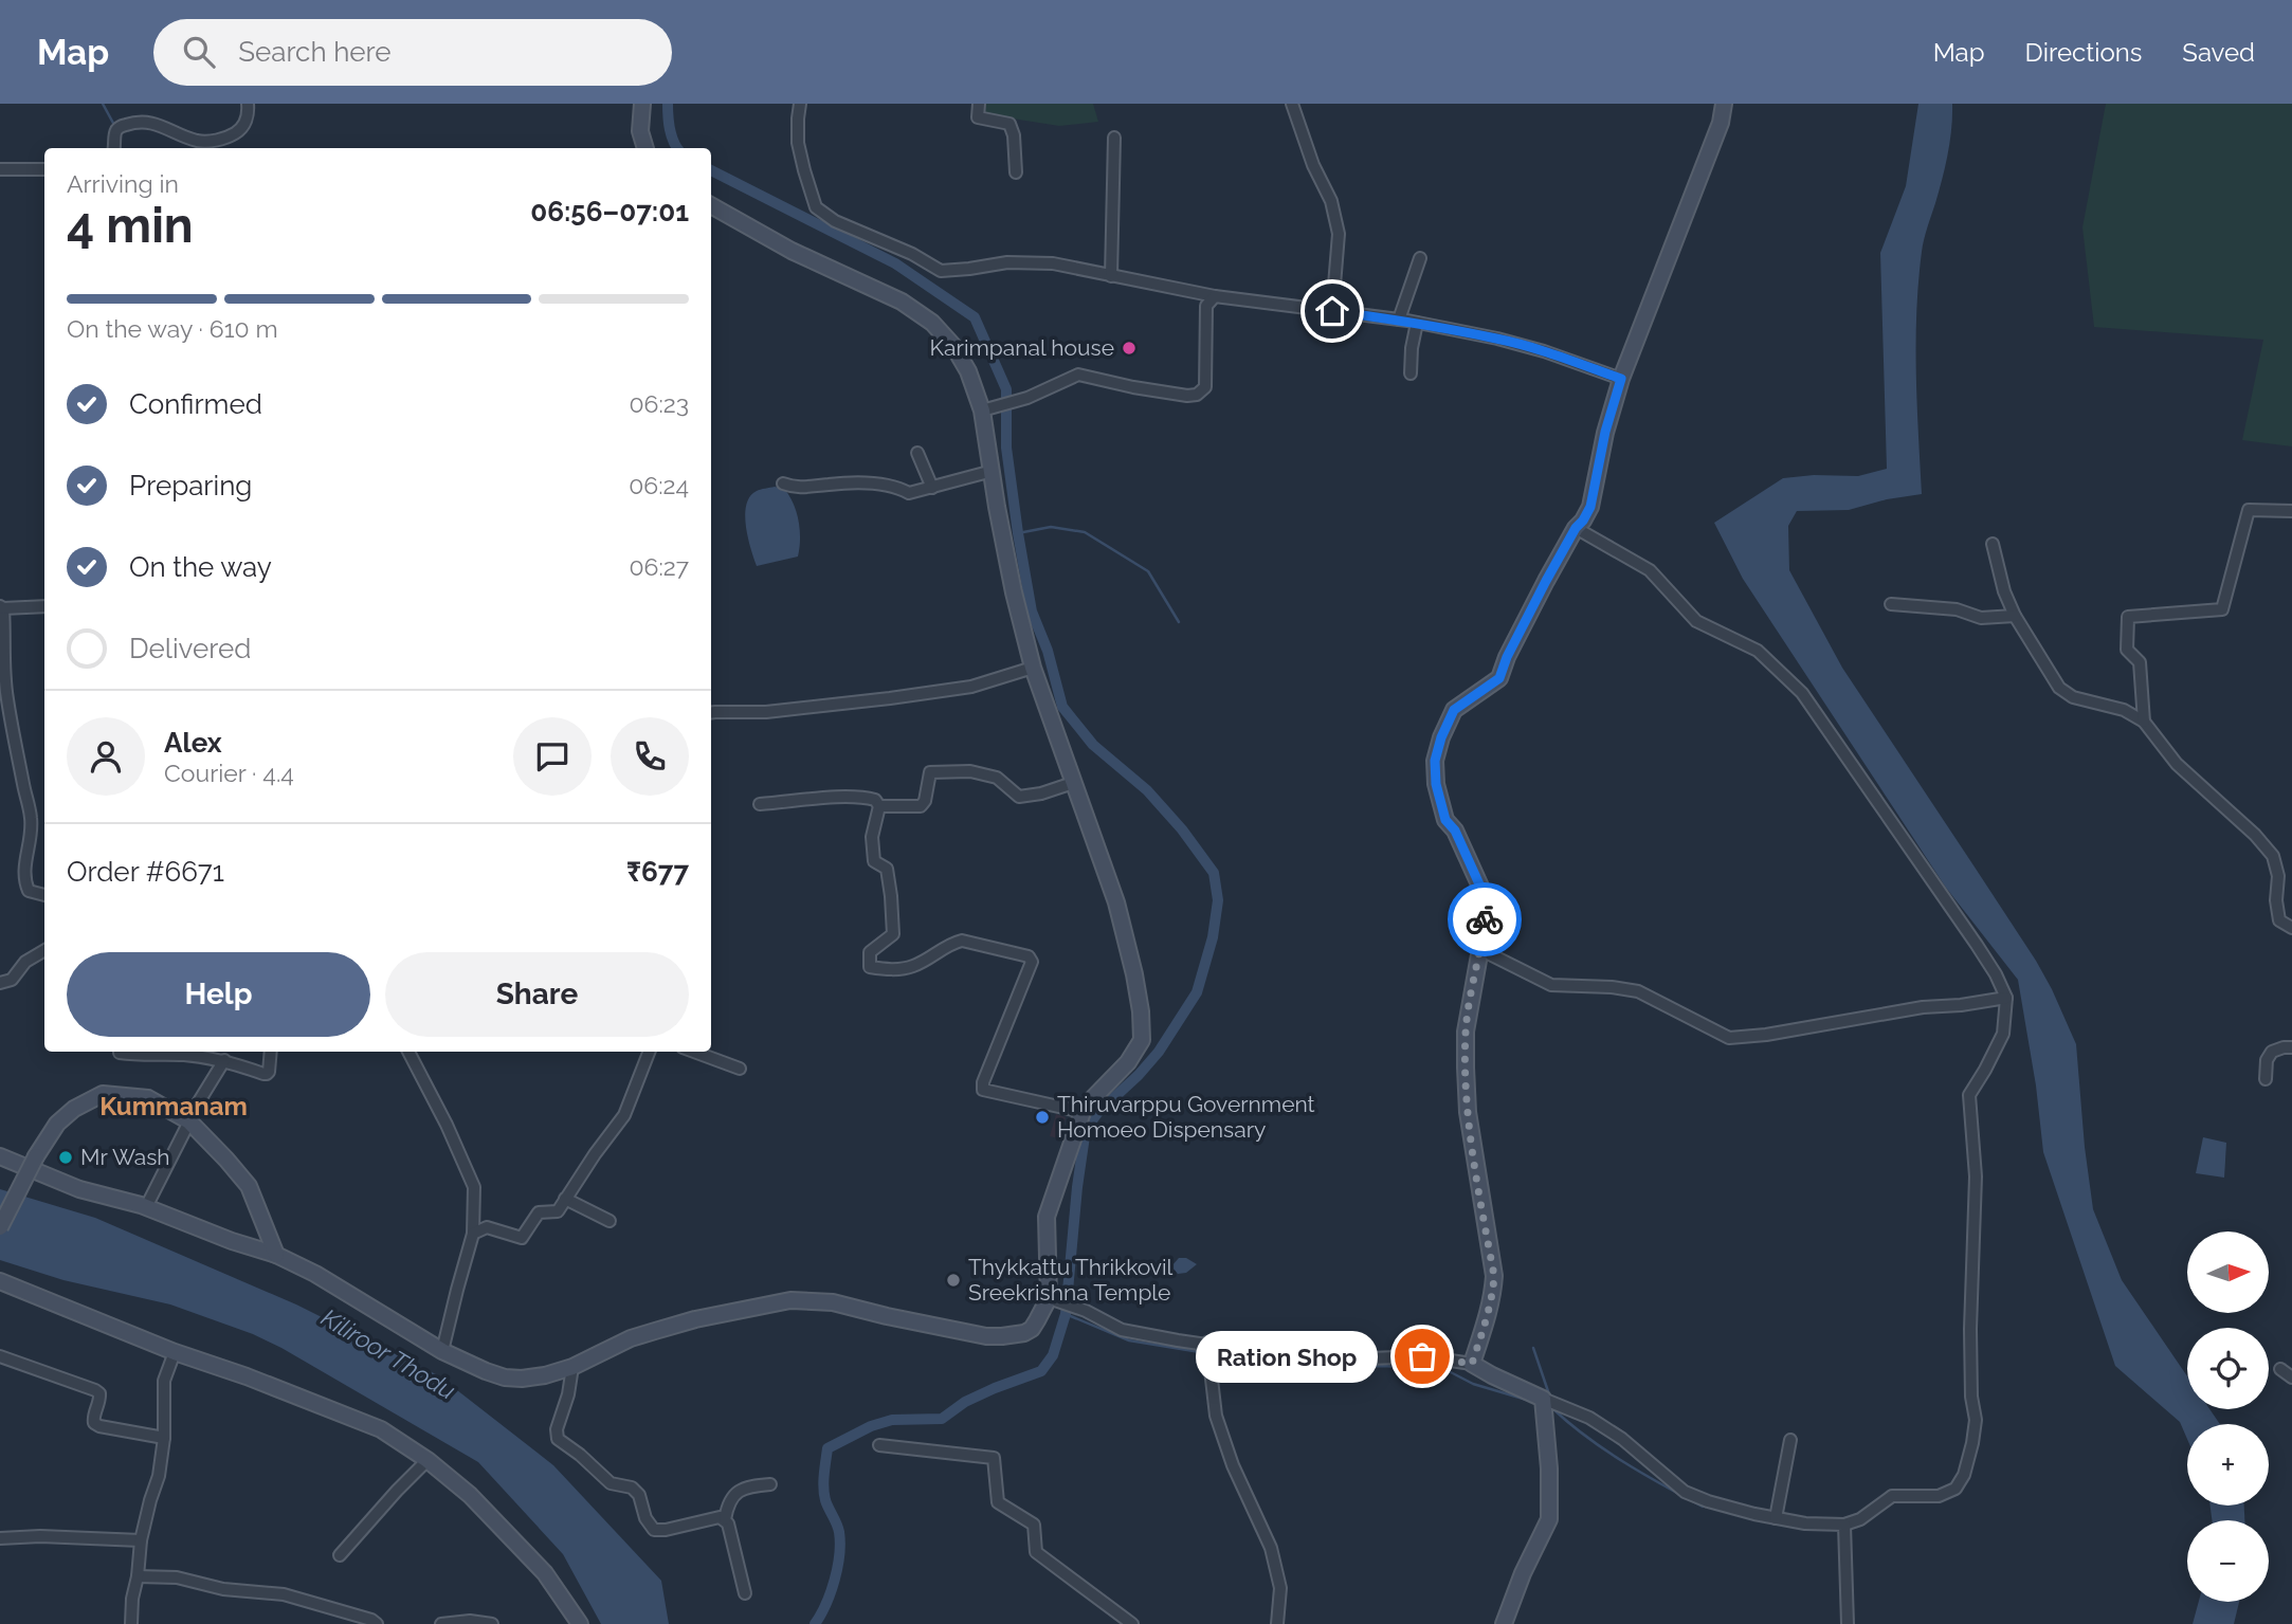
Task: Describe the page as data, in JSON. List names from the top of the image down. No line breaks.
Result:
{"districts":["Kummanam"],"water":["Kiliroor Thodu"],"places":["Karimpanal house","Thiruvarppu Government Homoeo Dispensary","Mr Wash","Thykkattu Thrikkovil Sreekrishna Temple","Ration Shop"],"north":"right","page":{"header":"Map","search":"Search here","nav":["Map","Directions","Saved"],"heading":["4 min","Arriving in","06:56–07:01"],"panel":["Alex","Courier · 4.4","Order #6671","₹677"],"bar":"On the way · 610 m","list":[["Confirmed","06:23"],["Preparing","06:24"],["On the way","06:27"],"Delivered"],"buttons":["Help","Share"],"map_buttons":["+","−"],"bubble":"Ration Shop"}}
